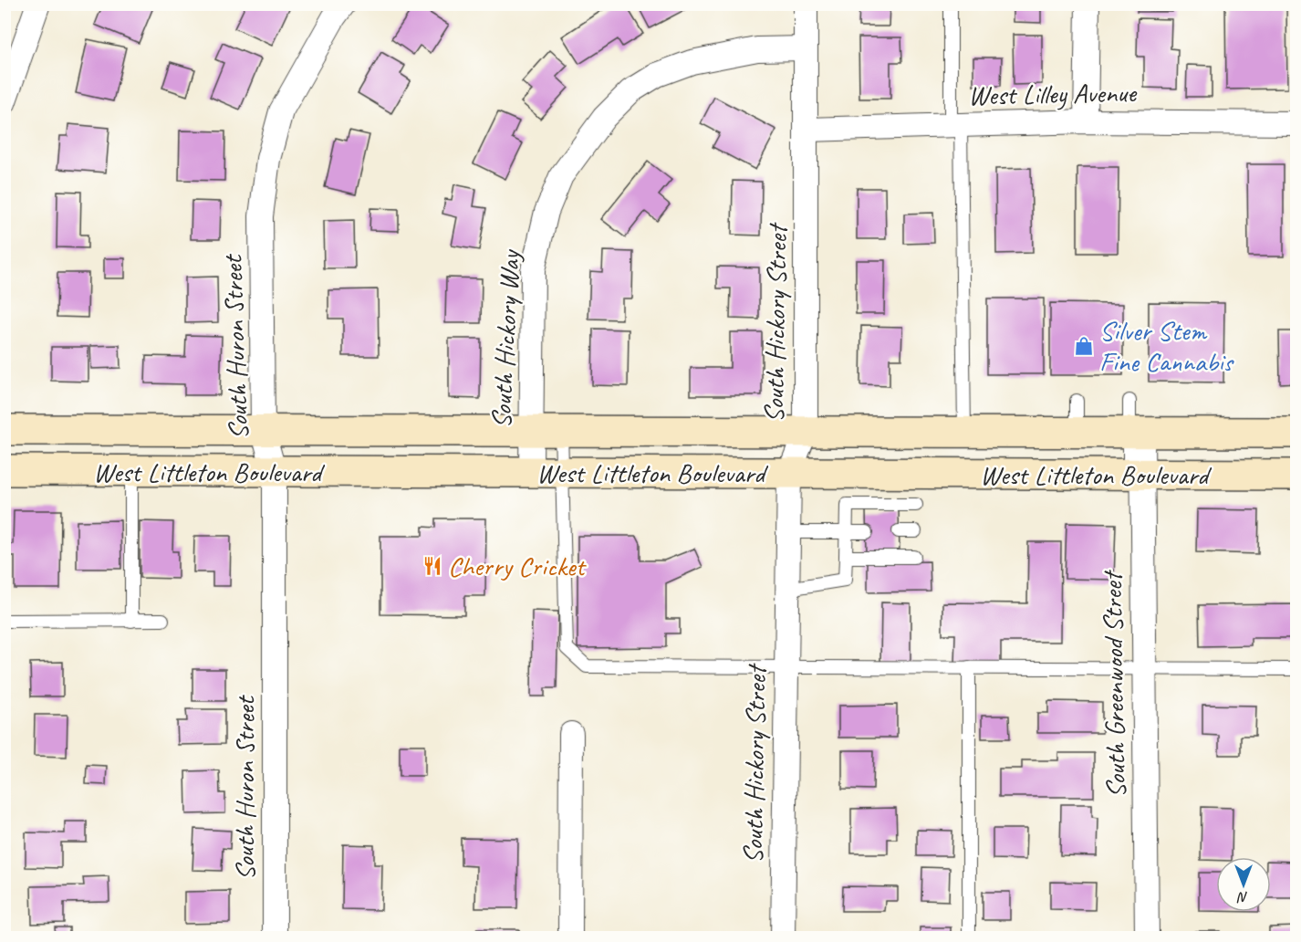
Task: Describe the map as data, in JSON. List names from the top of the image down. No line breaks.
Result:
{"streets":{"main road":["West Littleton Boulevard"],"street":["West Lilley Avenue","South Hickory Street","South Hickory Way","South Huron Street","South Greenwood Street"]},"crossings":[["West Lilley Avenue","South Hickory Street"],["South Hickory Street","South Hickory Way"],["South Hickory Street","West Littleton Boulevard"],["South Hickory Way","West Littleton Boulevard"],["South Huron Street","West Littleton Boulevard"],["West Littleton Boulevard","South Greenwood Street"]],"places":{"shop":["Silver Stem Fine Cannabis"],"restaurant":["Cherry Cricket"]},"north":"bottom"}
